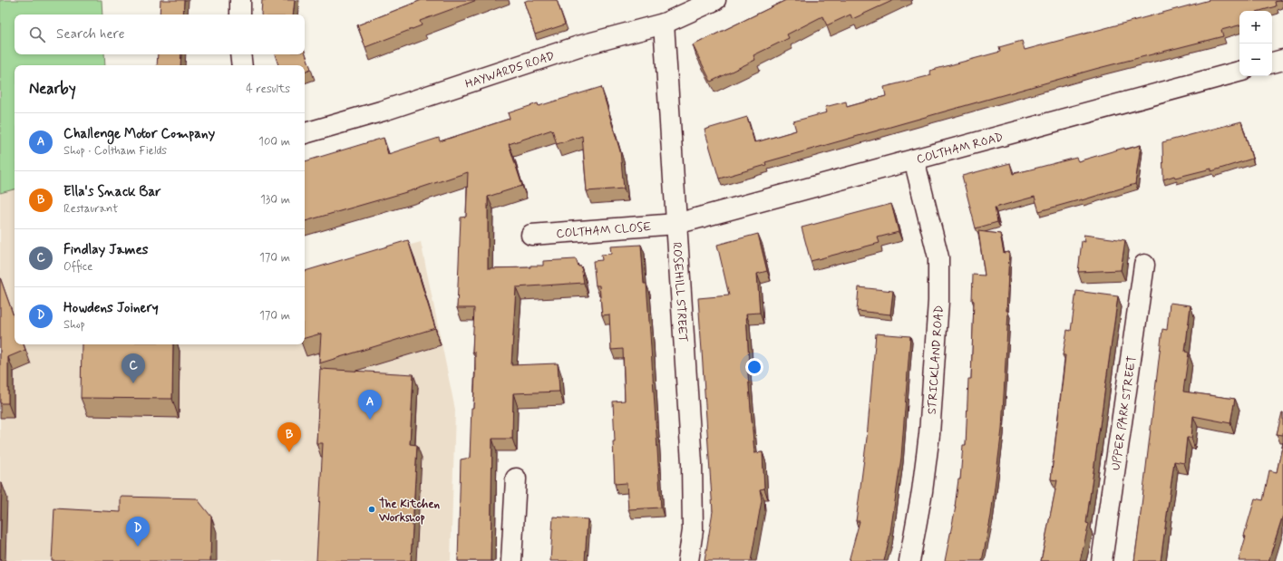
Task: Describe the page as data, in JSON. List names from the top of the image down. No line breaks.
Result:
{"streets":{"street":["HAYWARDS ROAD","COLTHAM ROAD","COLTHAM CLOSE","ROSEHILL STREET","STRICKLAND ROAD","UPPER PARK STREET"]},"crossings":[["HAYWARDS ROAD","ROSEHILL STREET"],["COLTHAM ROAD","COLTHAM CLOSE"],["COLTHAM ROAD","ROSEHILL STREET"],["COLTHAM ROAD","STRICKLAND ROAD"],["COLTHAM CLOSE","ROSEHILL STREET"]],"places":["The Kitchen Workshop"],"page":{"map_buttons":["+","−"],"search":"Search here","heading":["Nearby","4 results"],"list":[{"mark":"A","name":"Challenge Motor Company","note":"Shop · Coltham Fields","value":"100 m"},{"mark":"B","name":"Ella's Snack Bar","note":"Restaurant","value":"130 m"},{"mark":"C","name":"Findlay James","note":"Office","value":"170 m"},{"mark":"D","name":"Howdens Joinery","note":"Shop","value":"170 m"}],"pins":["C","A","B","D"]}}
